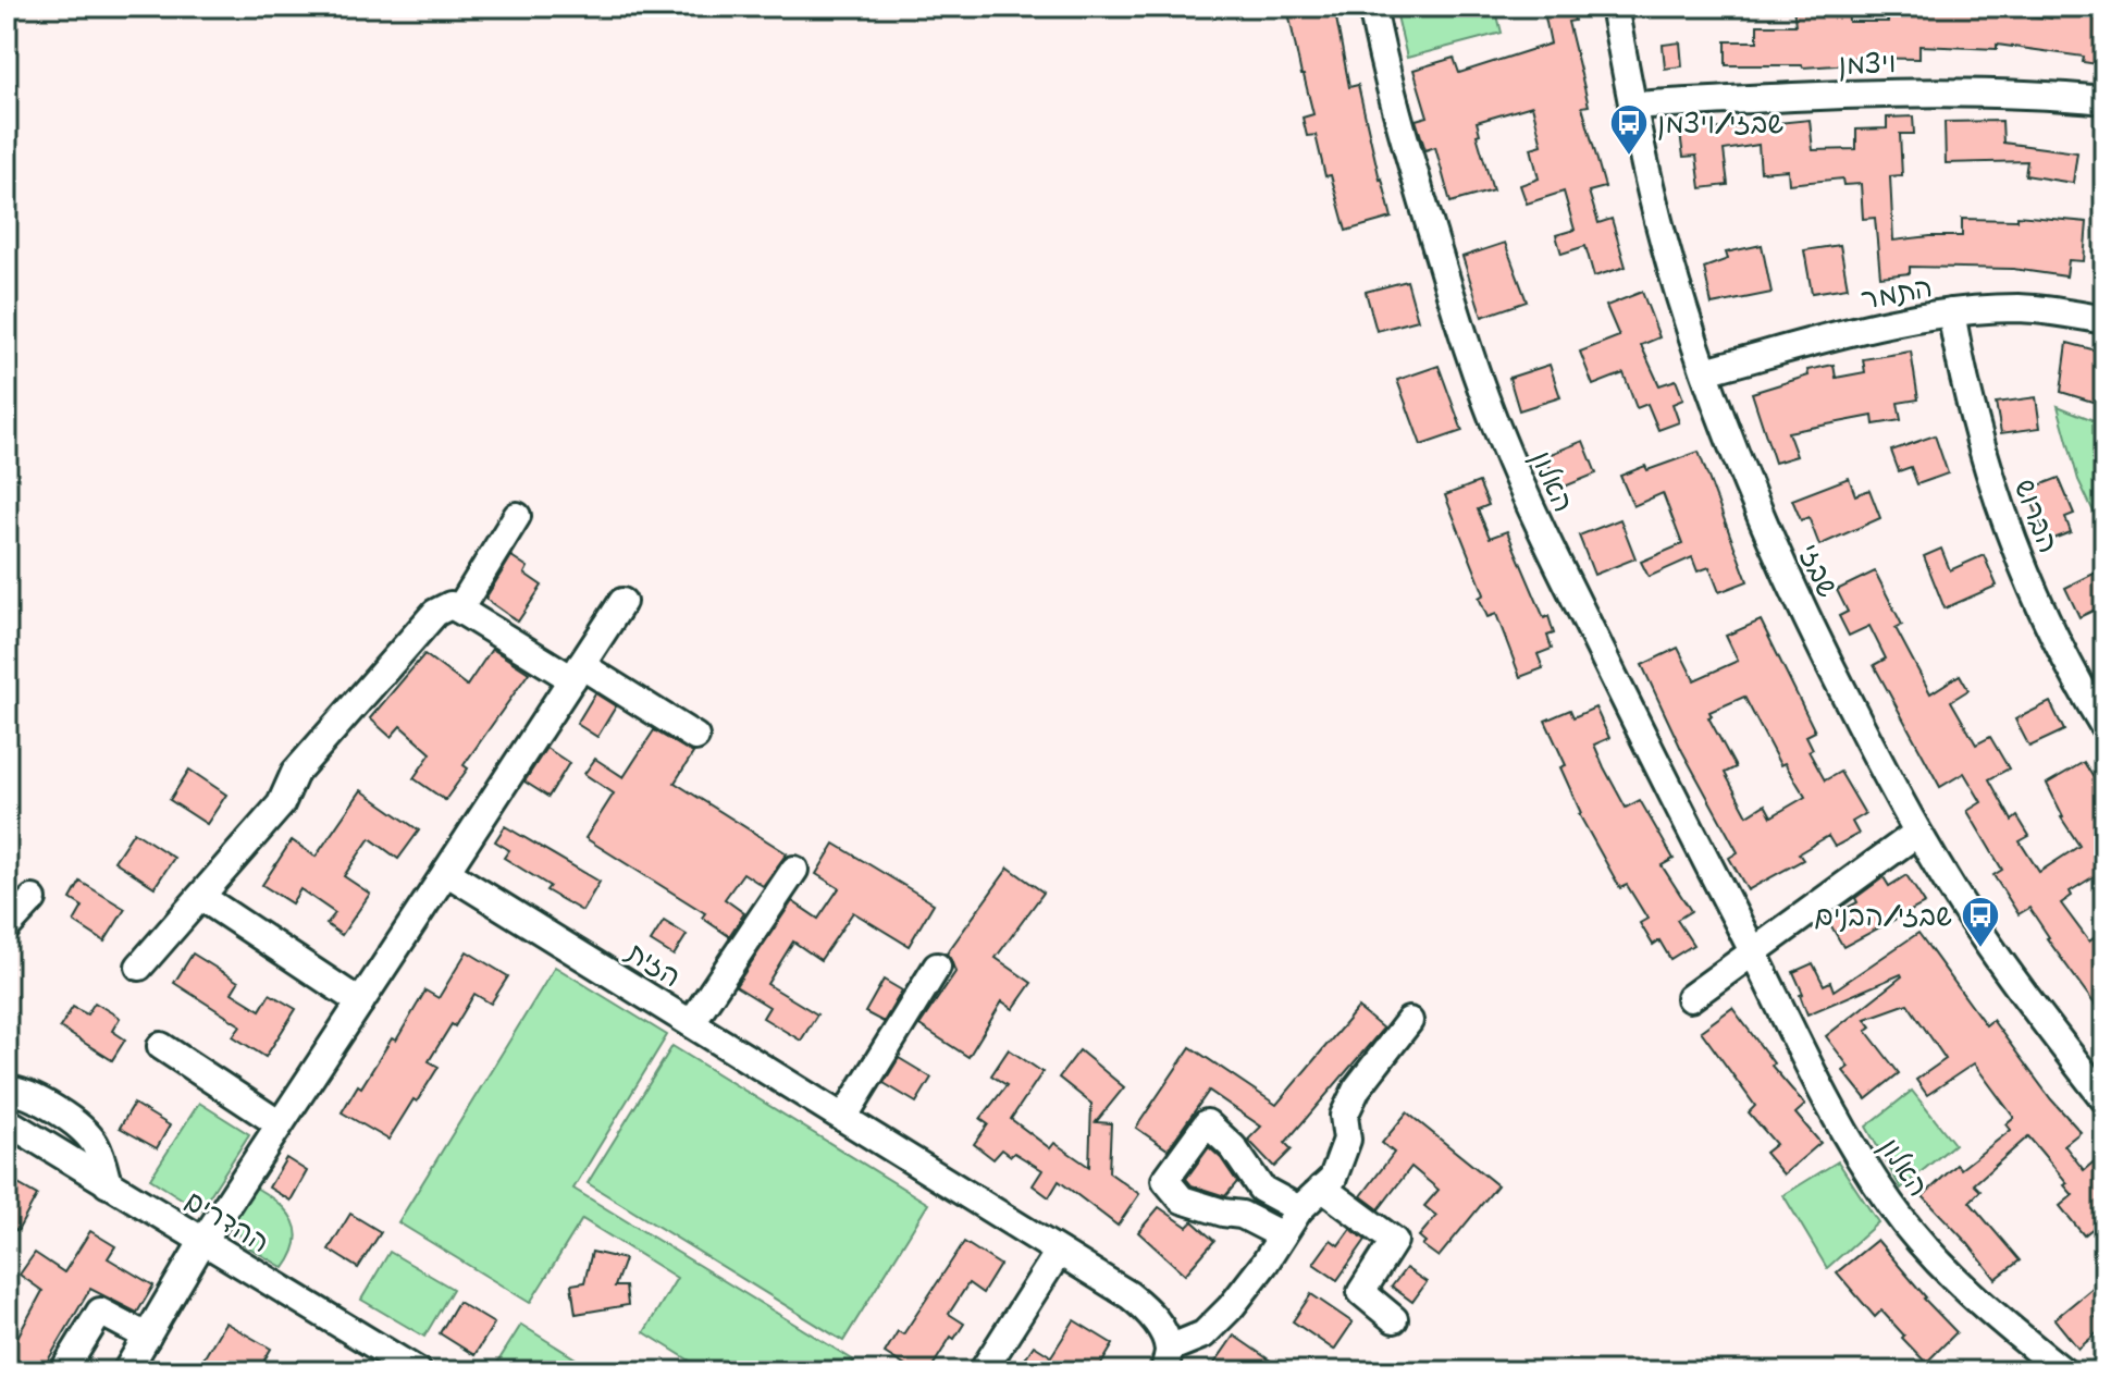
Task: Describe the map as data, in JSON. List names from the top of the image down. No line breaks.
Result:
{"streets":{"street":["ויצמן","התמר","האלון","הברוש","שבזי","הזית","ההדרים"]},"crossings":[["ויצמן","שבזי"],["התמר","הברוש"],["התמר","שבזי"]],"places":{"bus stop":["שבזי/ויצמן","שבזי/הבנים"]}}
